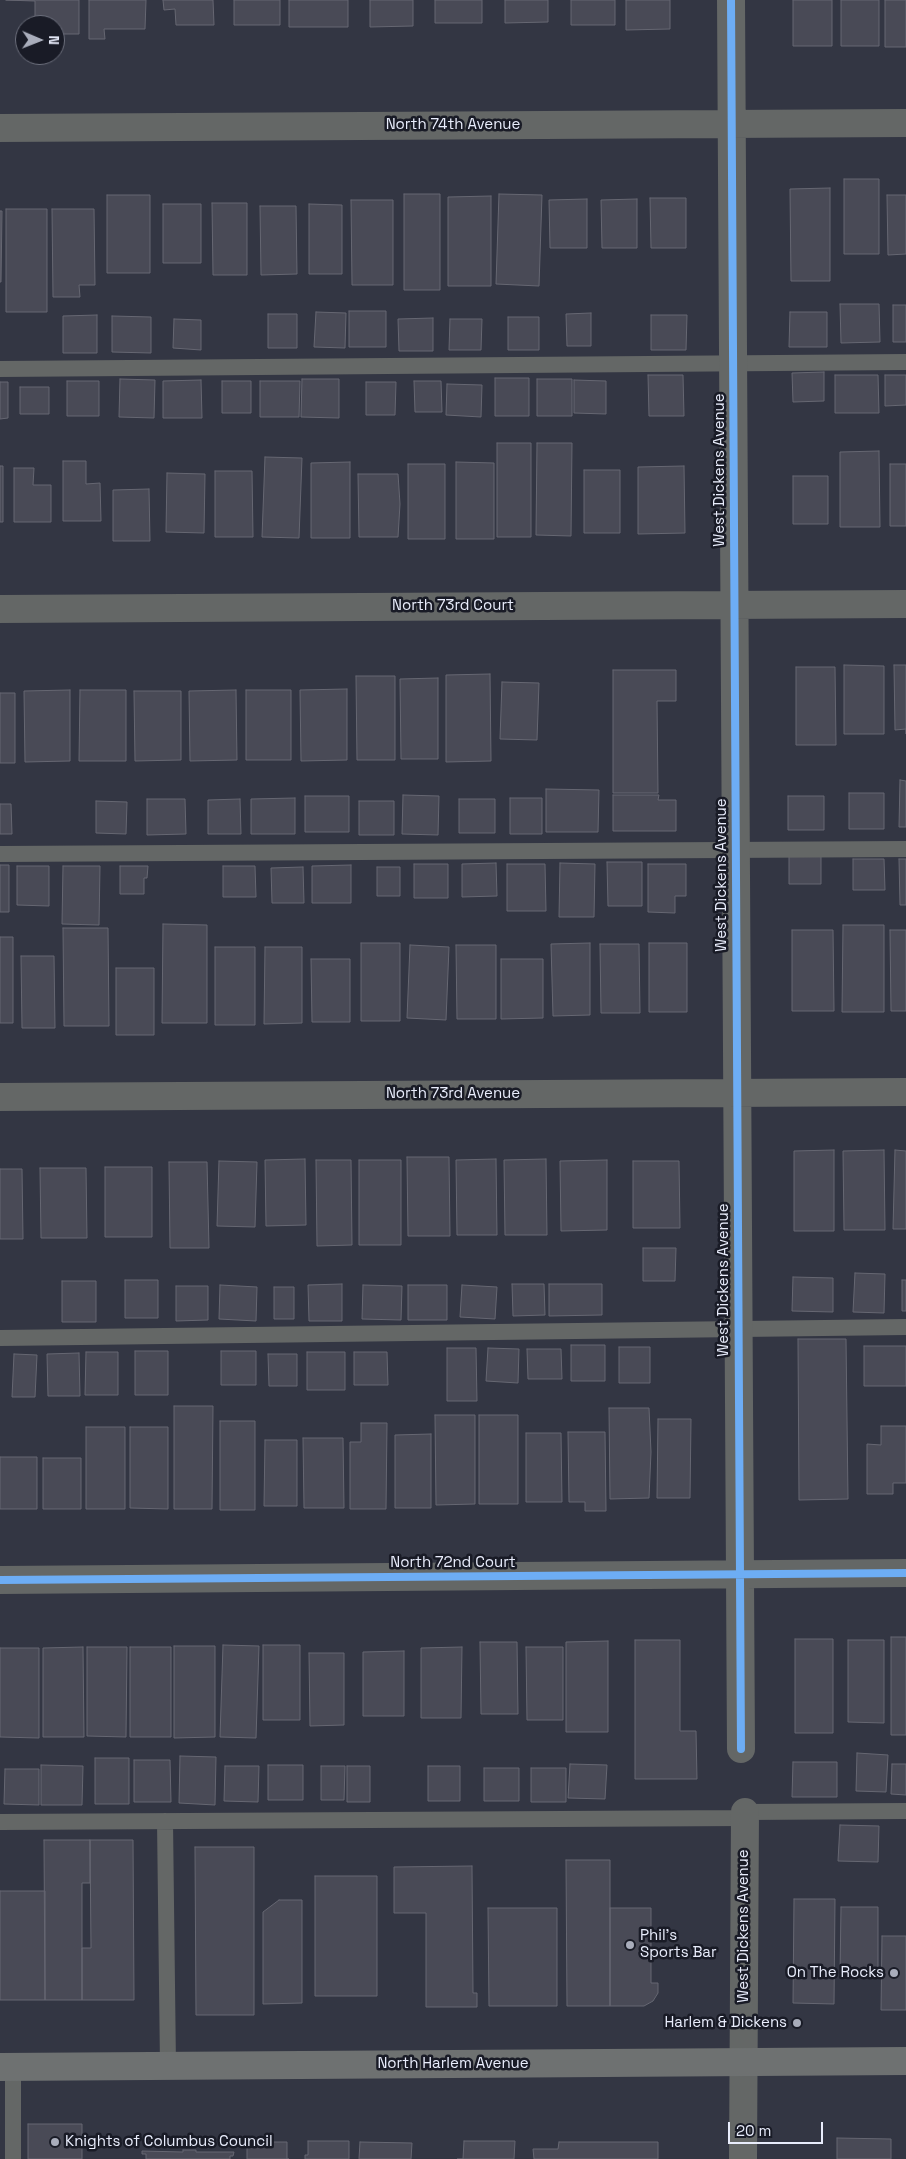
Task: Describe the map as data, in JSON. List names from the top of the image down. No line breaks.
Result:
{"streets":{"main road":["North Harlem Avenue"],"street":["North 74th Avenue","West Dickens Avenue","North 73rd Court","North 73rd Avenue","North 72nd Court"]},"crossings":[["North 74th Avenue","West Dickens Avenue"],["West Dickens Avenue","North 73rd Court"],["West Dickens Avenue","North 73rd Avenue"],["West Dickens Avenue","North 72nd Court"],["West Dickens Avenue","North Harlem Avenue"]],"places":["Phil's Sports Bar","On The Rocks","Harlem & Dickens","Knights of Columbus Council"],"scale_bar":"20 m","north":"right"}
